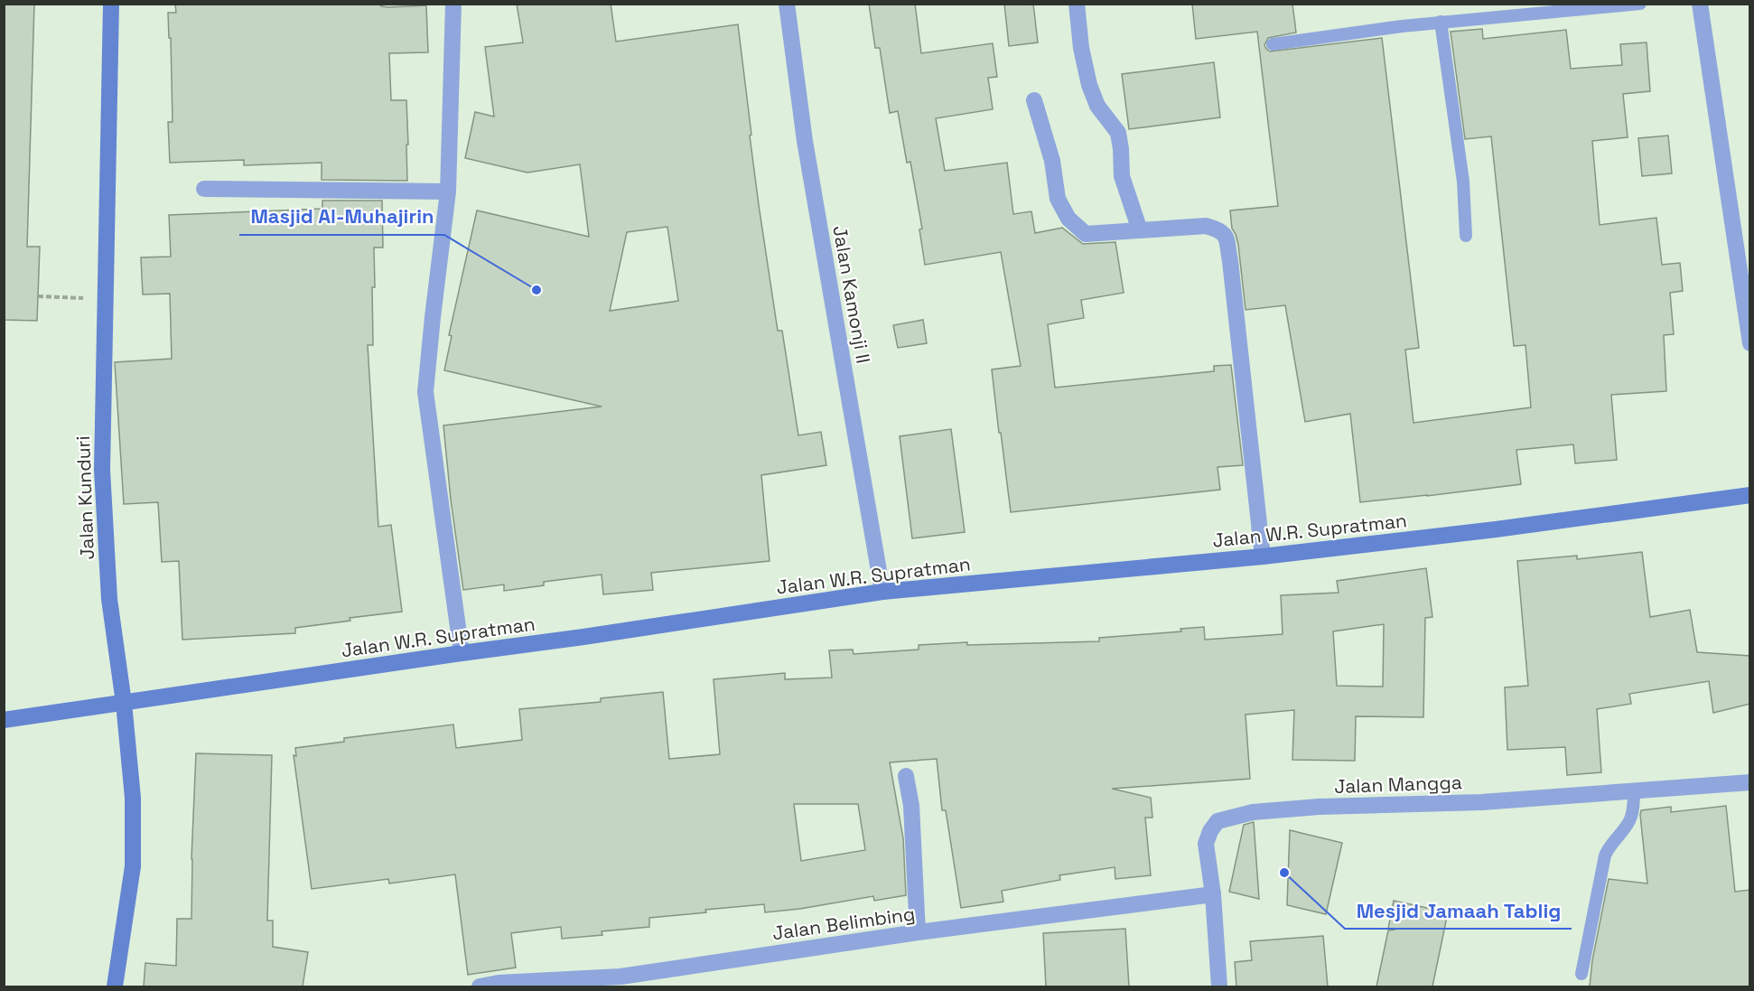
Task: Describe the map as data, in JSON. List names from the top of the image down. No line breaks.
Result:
{"streets":{"street":["Jalan Kamonji II","Jalan Kunduri","Jalan W.R. Supratman","Jalan Mangga","Jalan Belimbing"]},"crossings":[["Jalan Kamonji II","Jalan W.R. Supratman"],["Jalan Kunduri","Jalan W.R. Supratman"],["Jalan Mangga","Jalan Belimbing"]],"places":["Masjid Al-Muhajirin","Mesjid Jamaah Tablig"]}
